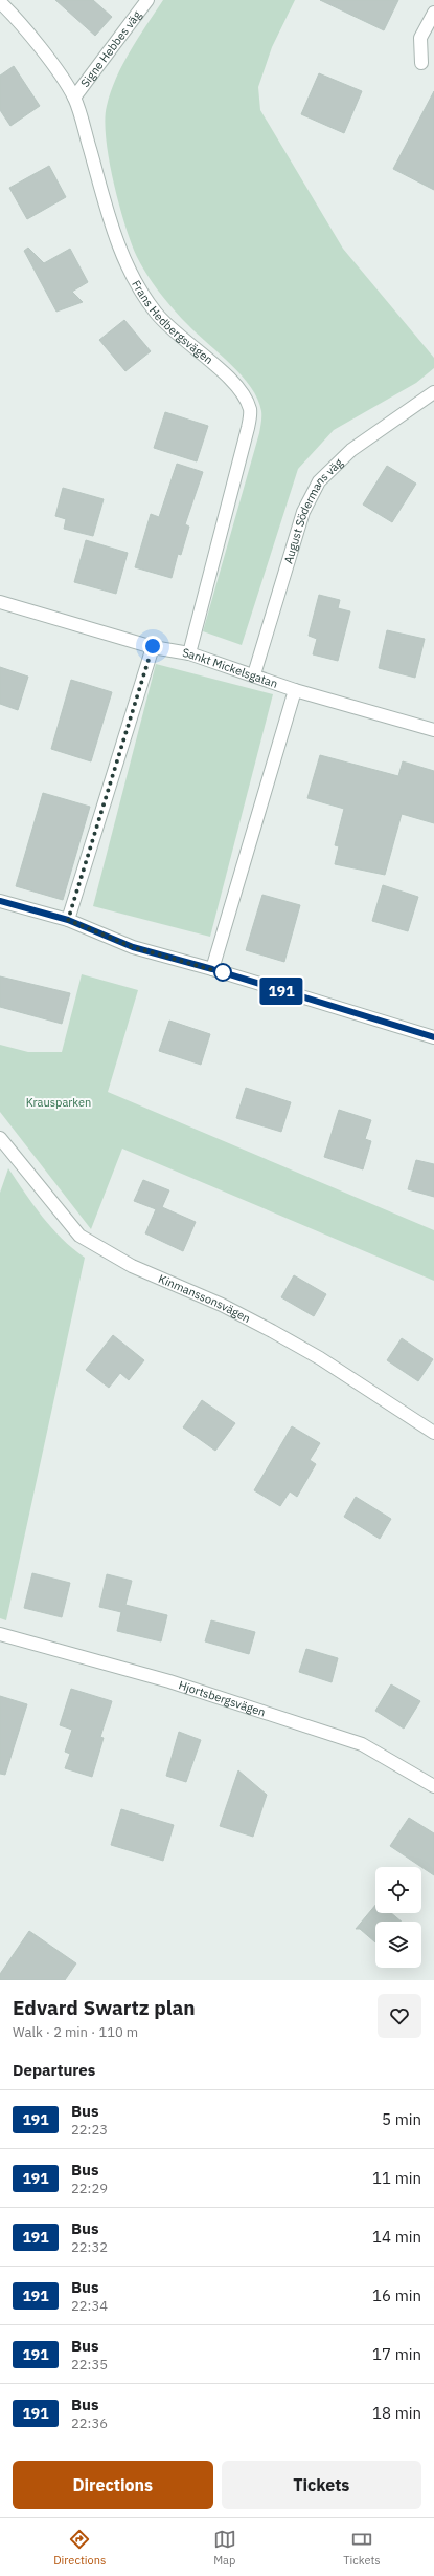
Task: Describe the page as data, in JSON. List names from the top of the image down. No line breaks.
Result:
{"streets":{"street":["Signe Hebbes väg","Frans Hedbergsvägen","August Södermans väg","Sankt Mickelsgatan","Kinmanssonsvägen","Hjortsbergsvägen"]},"crossings":[["Signe Hebbes väg","Frans Hedbergsvägen"],["Frans Hedbergsvägen","Sankt Mickelsgatan"],["August Södermans väg","Sankt Mickelsgatan"]],"parks":["Krausparken"],"lines":["bus line 191"],"page":{"on_map":"191","heading":[["Edvard Swartz plan","Walk · 2 min · 110 m"],"Departures"],"list":[{"mark":"191","name":"Bus","note":"22:23","value":"5 min"},{"mark":"191","name":"Bus","note":"22:29","value":"11 min"},{"mark":"191","name":"Bus","note":"22:32","value":"14 min"},{"mark":"191","name":"Bus","note":"22:34","value":"16 min"},{"mark":"191","name":"Bus","note":"22:35","value":"17 min"},{"mark":"191","name":"Bus","note":"22:36","value":"18 min"}],"buttons":["Directions","Tickets"],"tabs":["Directions","Map","Tickets"]}}
